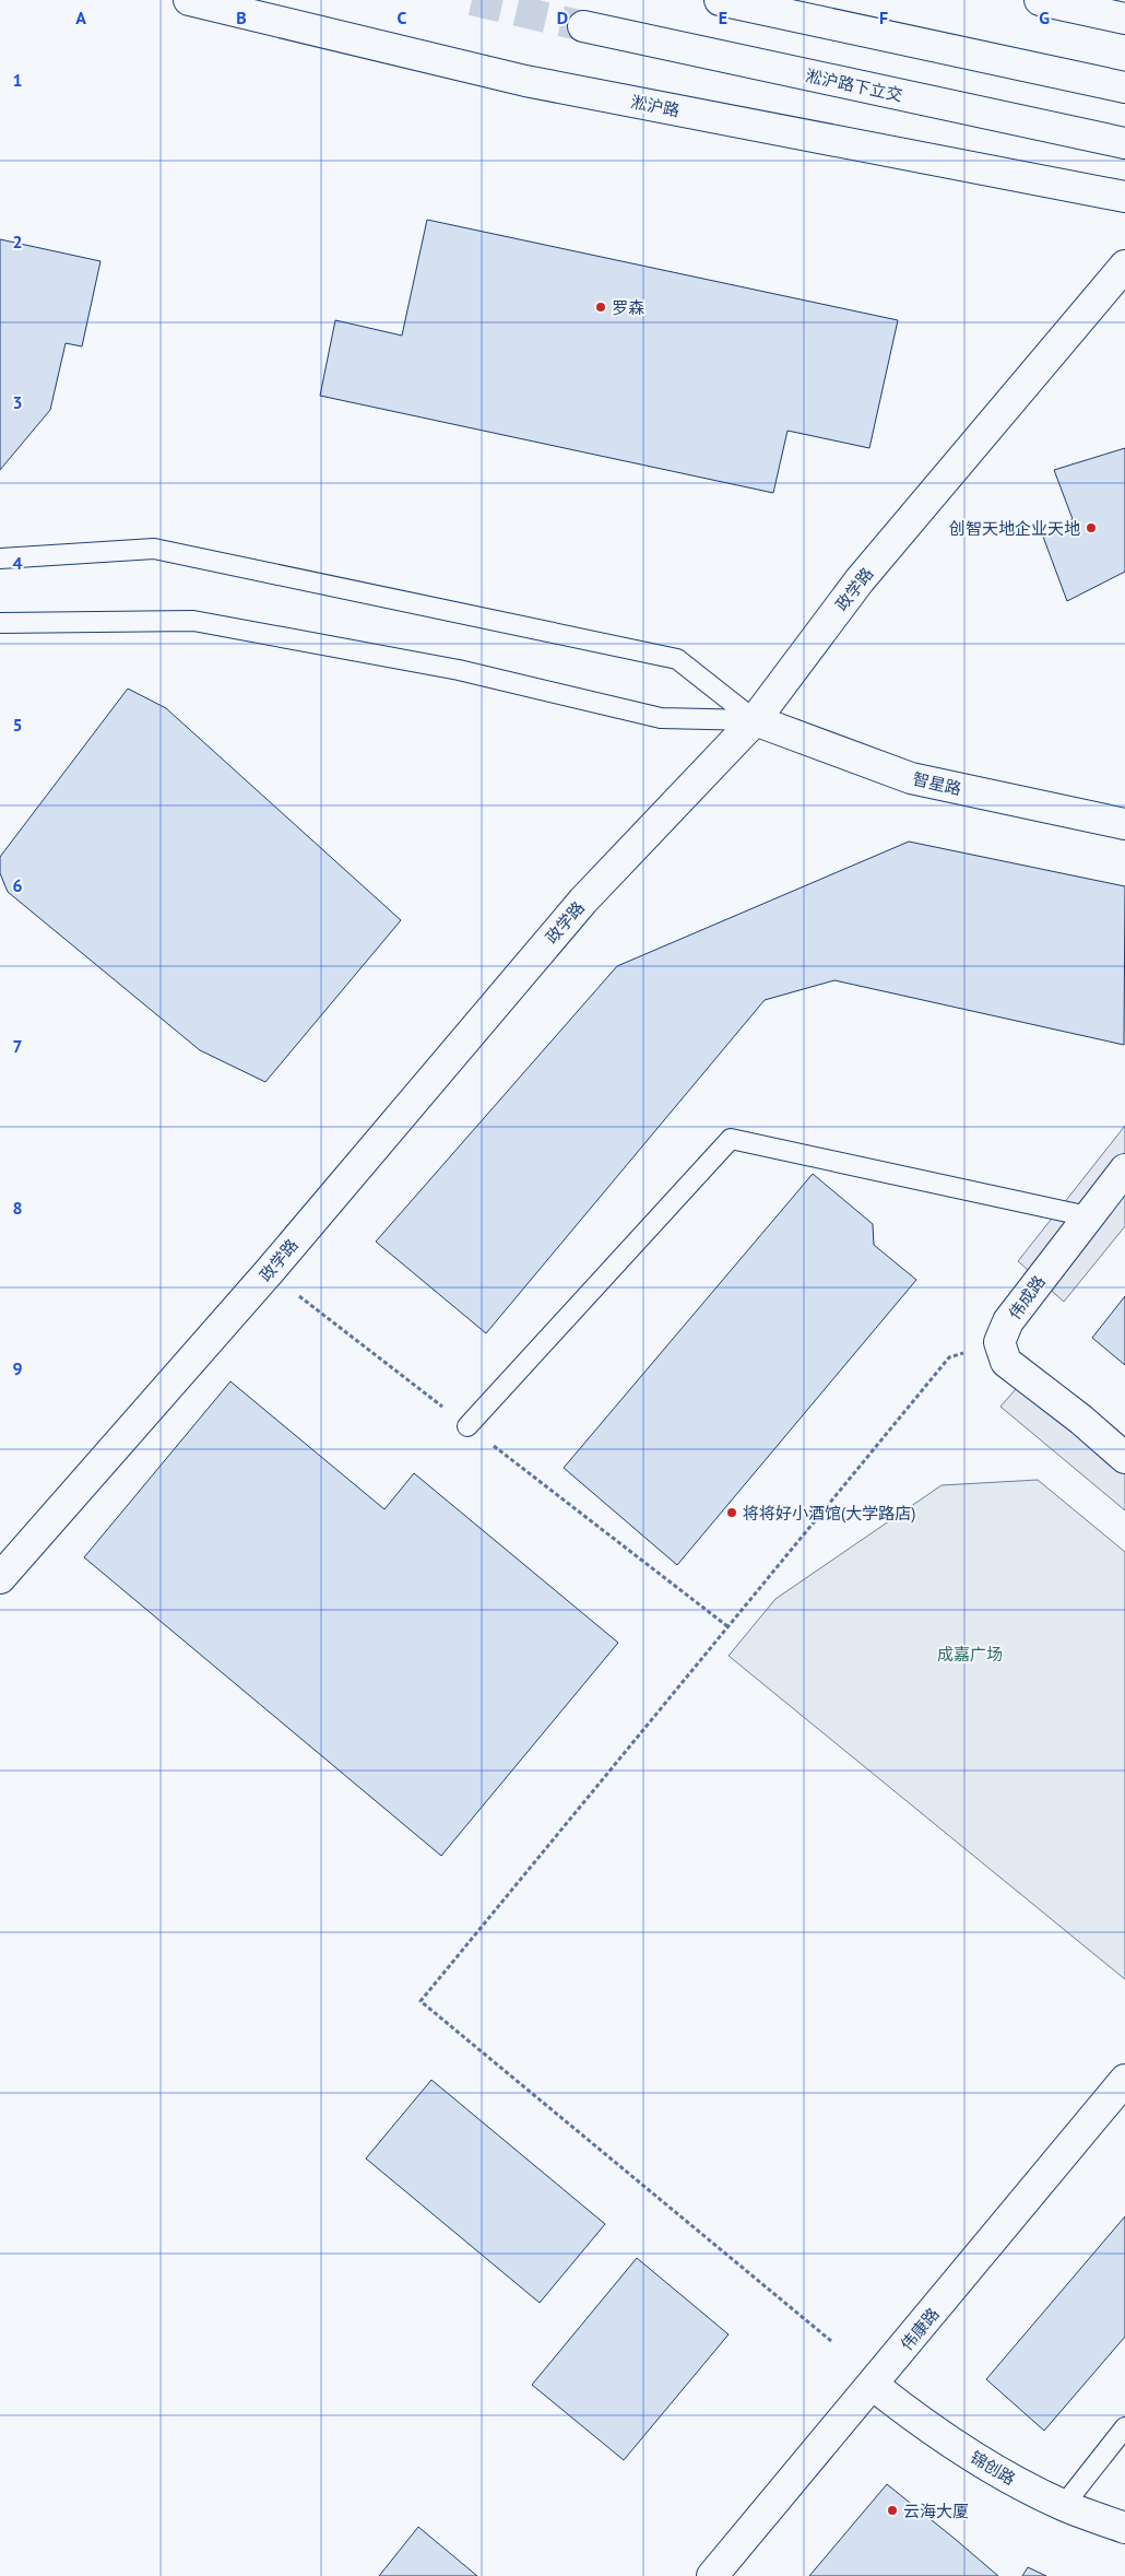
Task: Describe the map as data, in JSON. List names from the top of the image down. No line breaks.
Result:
{"streets":{"street":["淞沪路下立交","淞沪路","政学路","智星路","伟成路","伟康路","锦创路"]},"crossings":[["政学路","智星路"],["伟康路","锦创路"]],"parks":["成嘉广场"],"places":["罗森","创智天地企业天地","将将好小酒馆(大学路店)","云海大厦"],"grid":{"columns":["A","B","C","D","E","F","G"],"rows":["1","2","3","4","5","6","7","8","9"]}}
